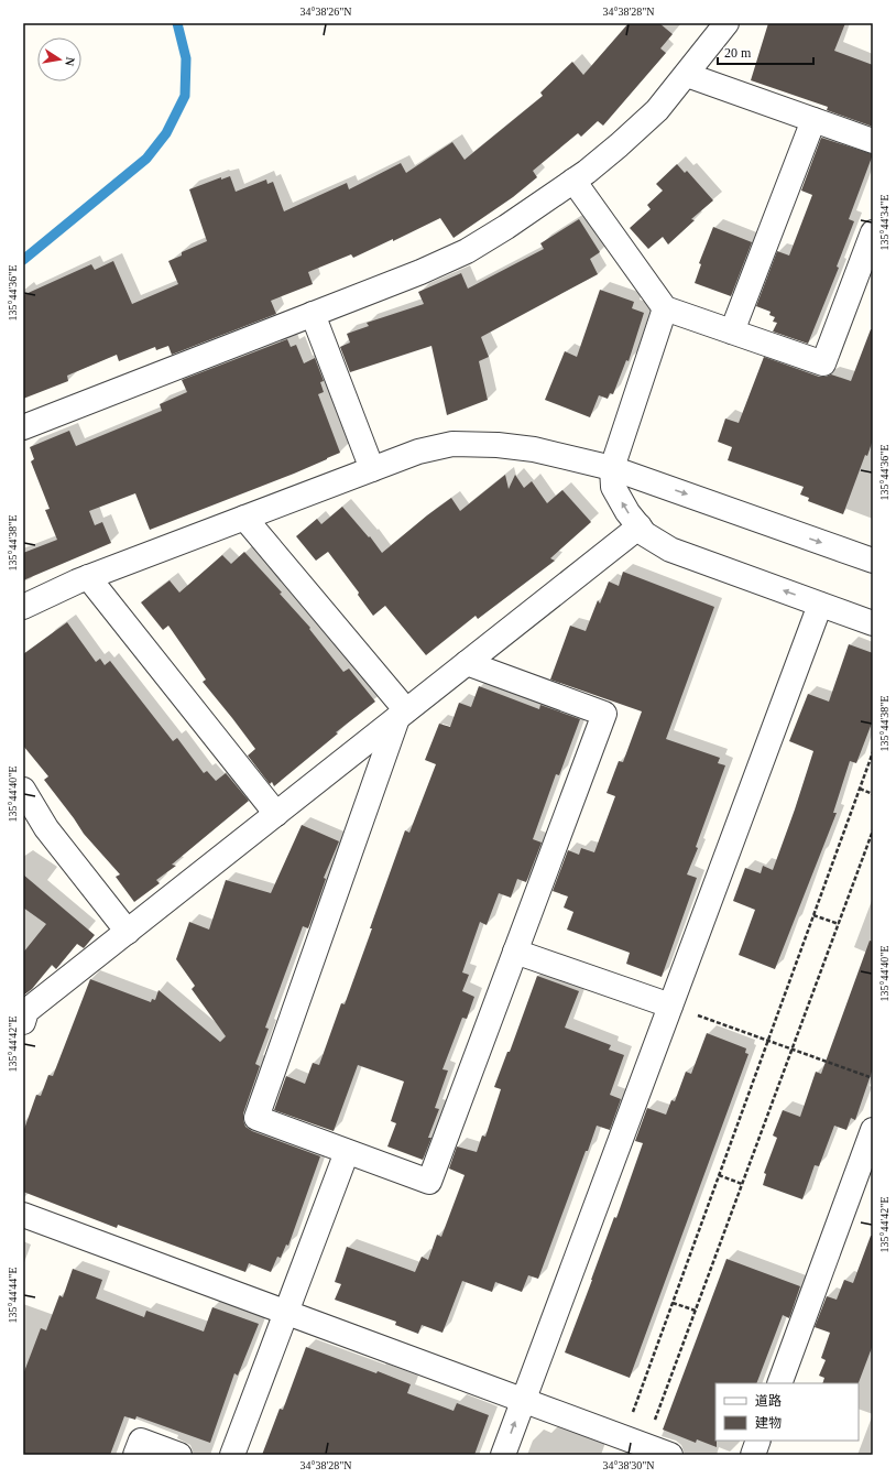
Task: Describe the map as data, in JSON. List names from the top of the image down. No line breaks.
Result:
{"legend":["道路","建物"],"scale_bar":"20 m","north":"right","coordinates":["34°38'26\"N","34°38'28\"N","135°44'34\"E","135°44'36\"E","135°44'38\"E","135°44'40\"E","135°44'42\"E","135°44'44\"E","34°38'30\"N"]}
